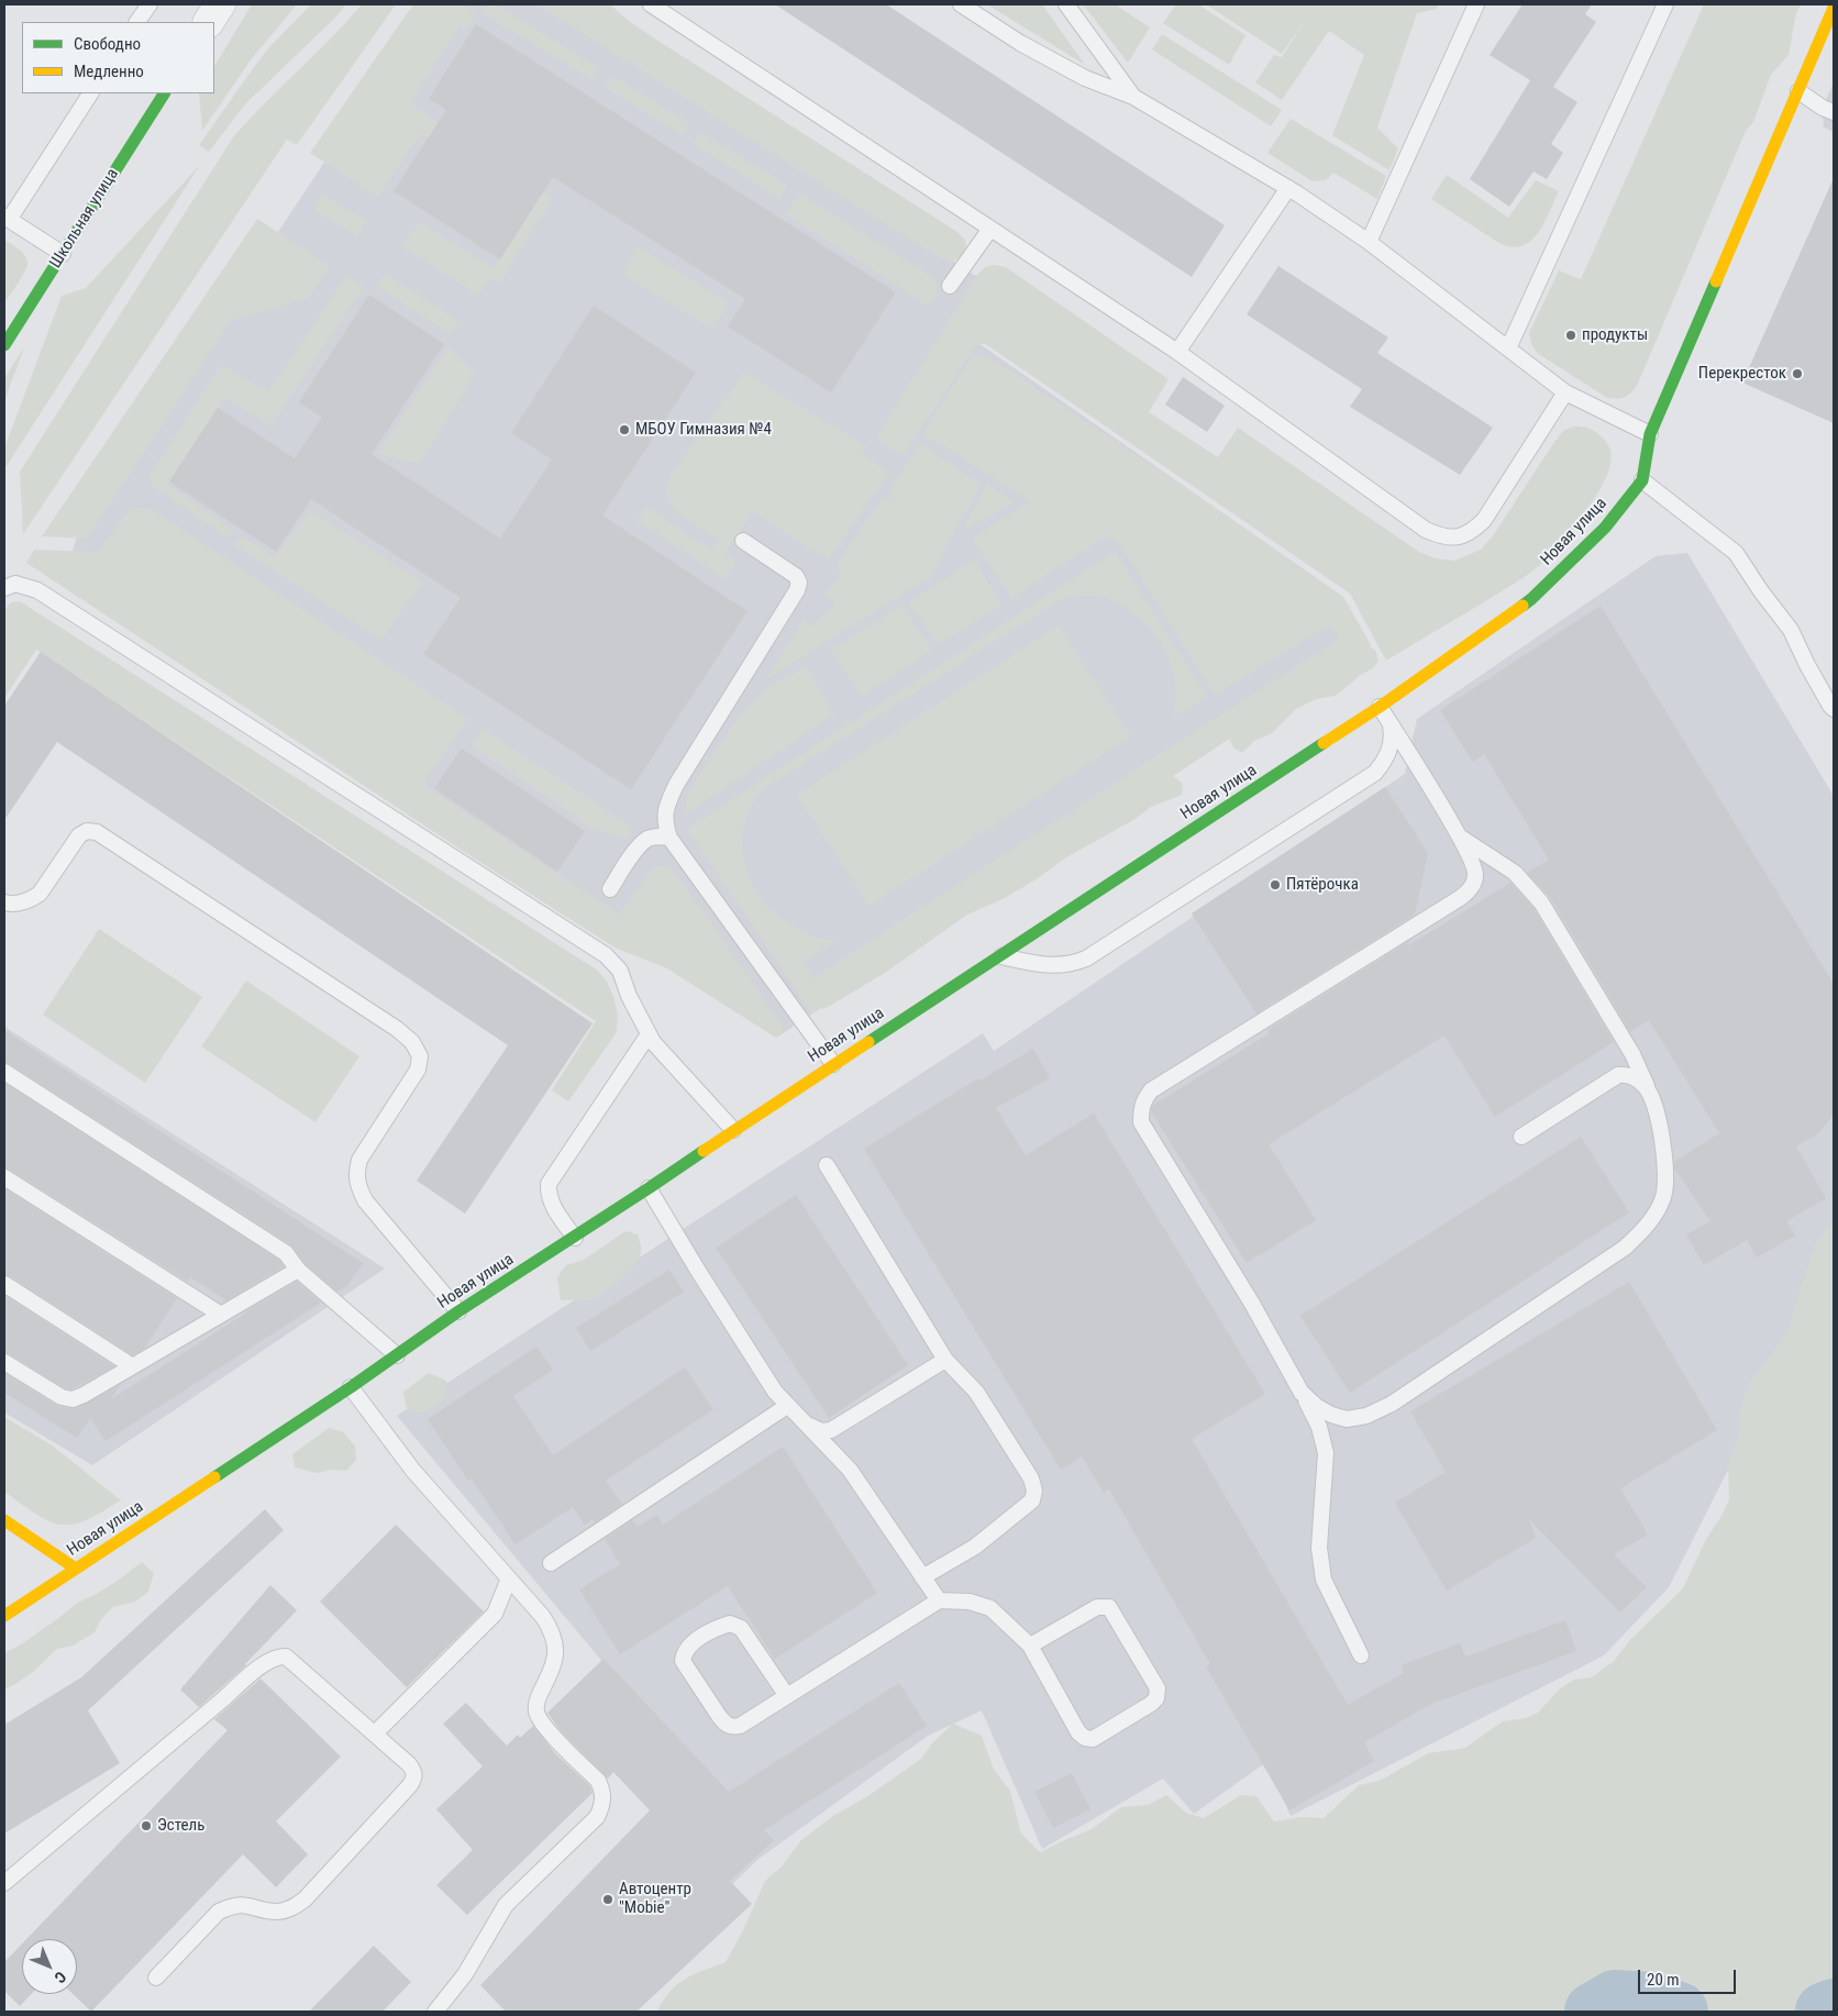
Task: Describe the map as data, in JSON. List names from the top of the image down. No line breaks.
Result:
{"streets":{"street":["Школьная улица","Новая улица"]},"places":["продукты","Перекресток","МБОУ Гимназия №4","Пятёрочка","Эстель","Автоцентр \"Mobie\""],"legend":["Свободно","Медленно"],"scale_bar":"20 m","north":"bottom right"}
